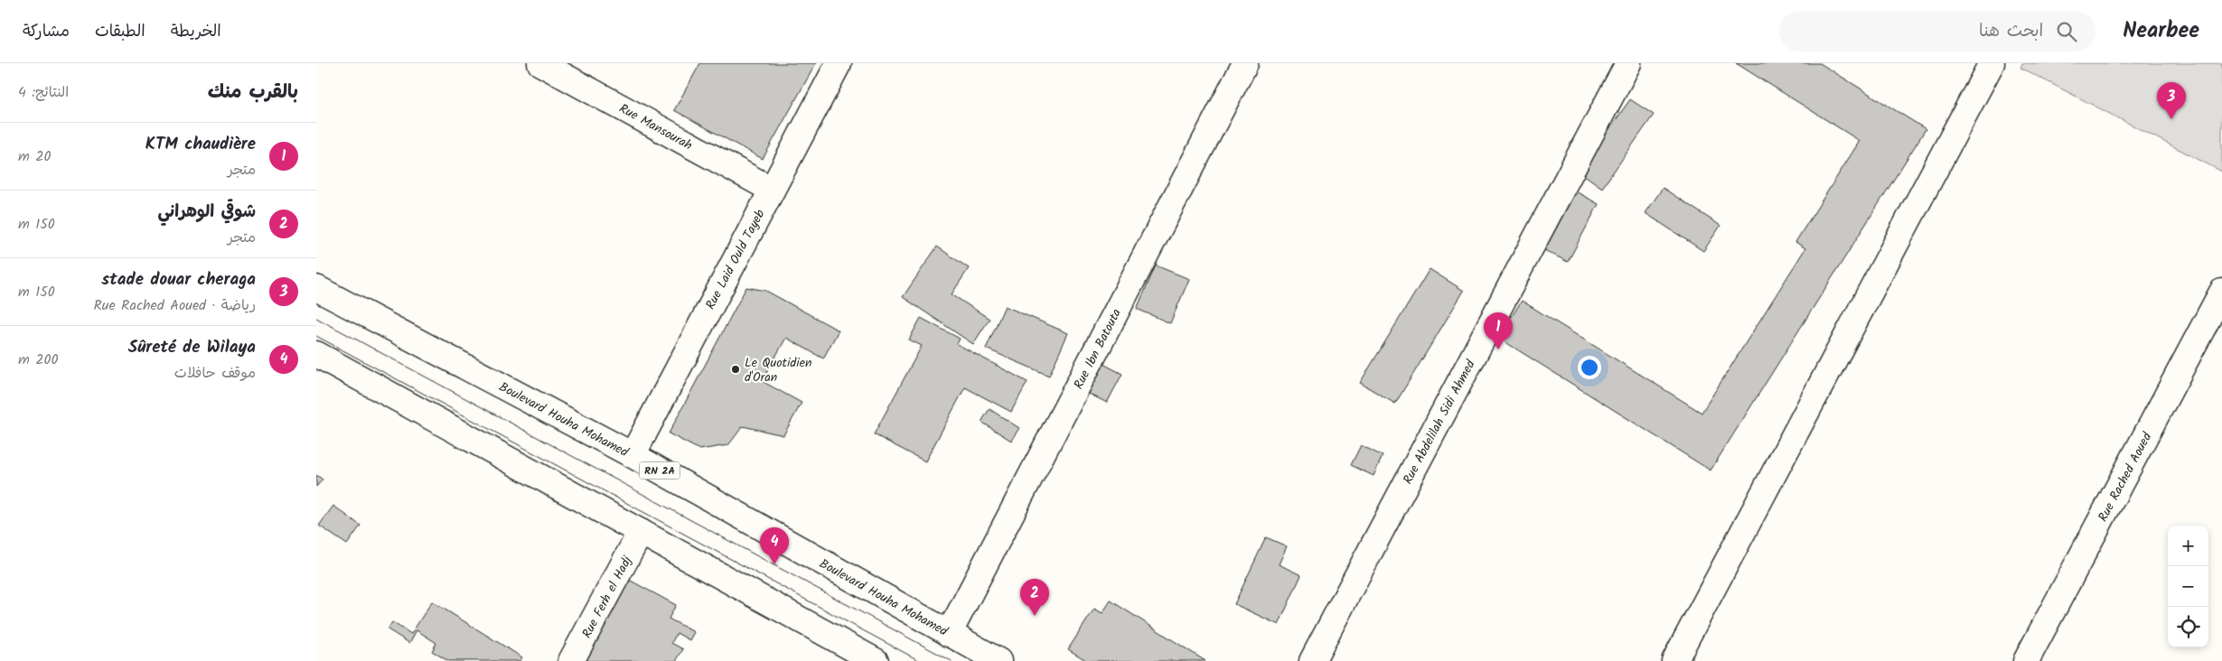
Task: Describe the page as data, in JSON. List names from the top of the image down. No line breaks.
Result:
{"streets":{"street":["Rue Mansourah","Rue Laid Ould Tayeb","Rue Ibn Batouta","Boulevard Houha Mohamed","Rue Abdelilah Sidi Ahmed","RN 2A","Rue Rached Aoued","Rue Ferh el Hadj"]},"crossings":[["Rue Mansourah","Rue Laid Ould Tayeb"],["Rue Laid Ould Tayeb","Boulevard Houha Mohamed"],["Rue Ibn Batouta","Boulevard Houha Mohamed"]],"places":["Le Quotidien d'Oran"],"page":{"header":"Nearbee","search":"ابحث هنا","nav":["الخريطة","الطبقات","مشاركة"],"heading":["بالقرب منك","النتائج: 4"],"pins":["3","1","4","2"],"list":[{"mark":"1","name":"KTM chaudière","note":"متجر","value":"20 m"},{"mark":"2","name":"شوقي الوهراني","note":"متجر","value":"150 m"},{"mark":"3","name":"stade douar cheraga","note":"رياضة · Rue Rached Aoued","value":"150 m"},{"mark":"4","name":"Sûreté de Wilaya","note":"موقف حافلات","value":"200 m"}],"map_buttons":["+","−"]}}
